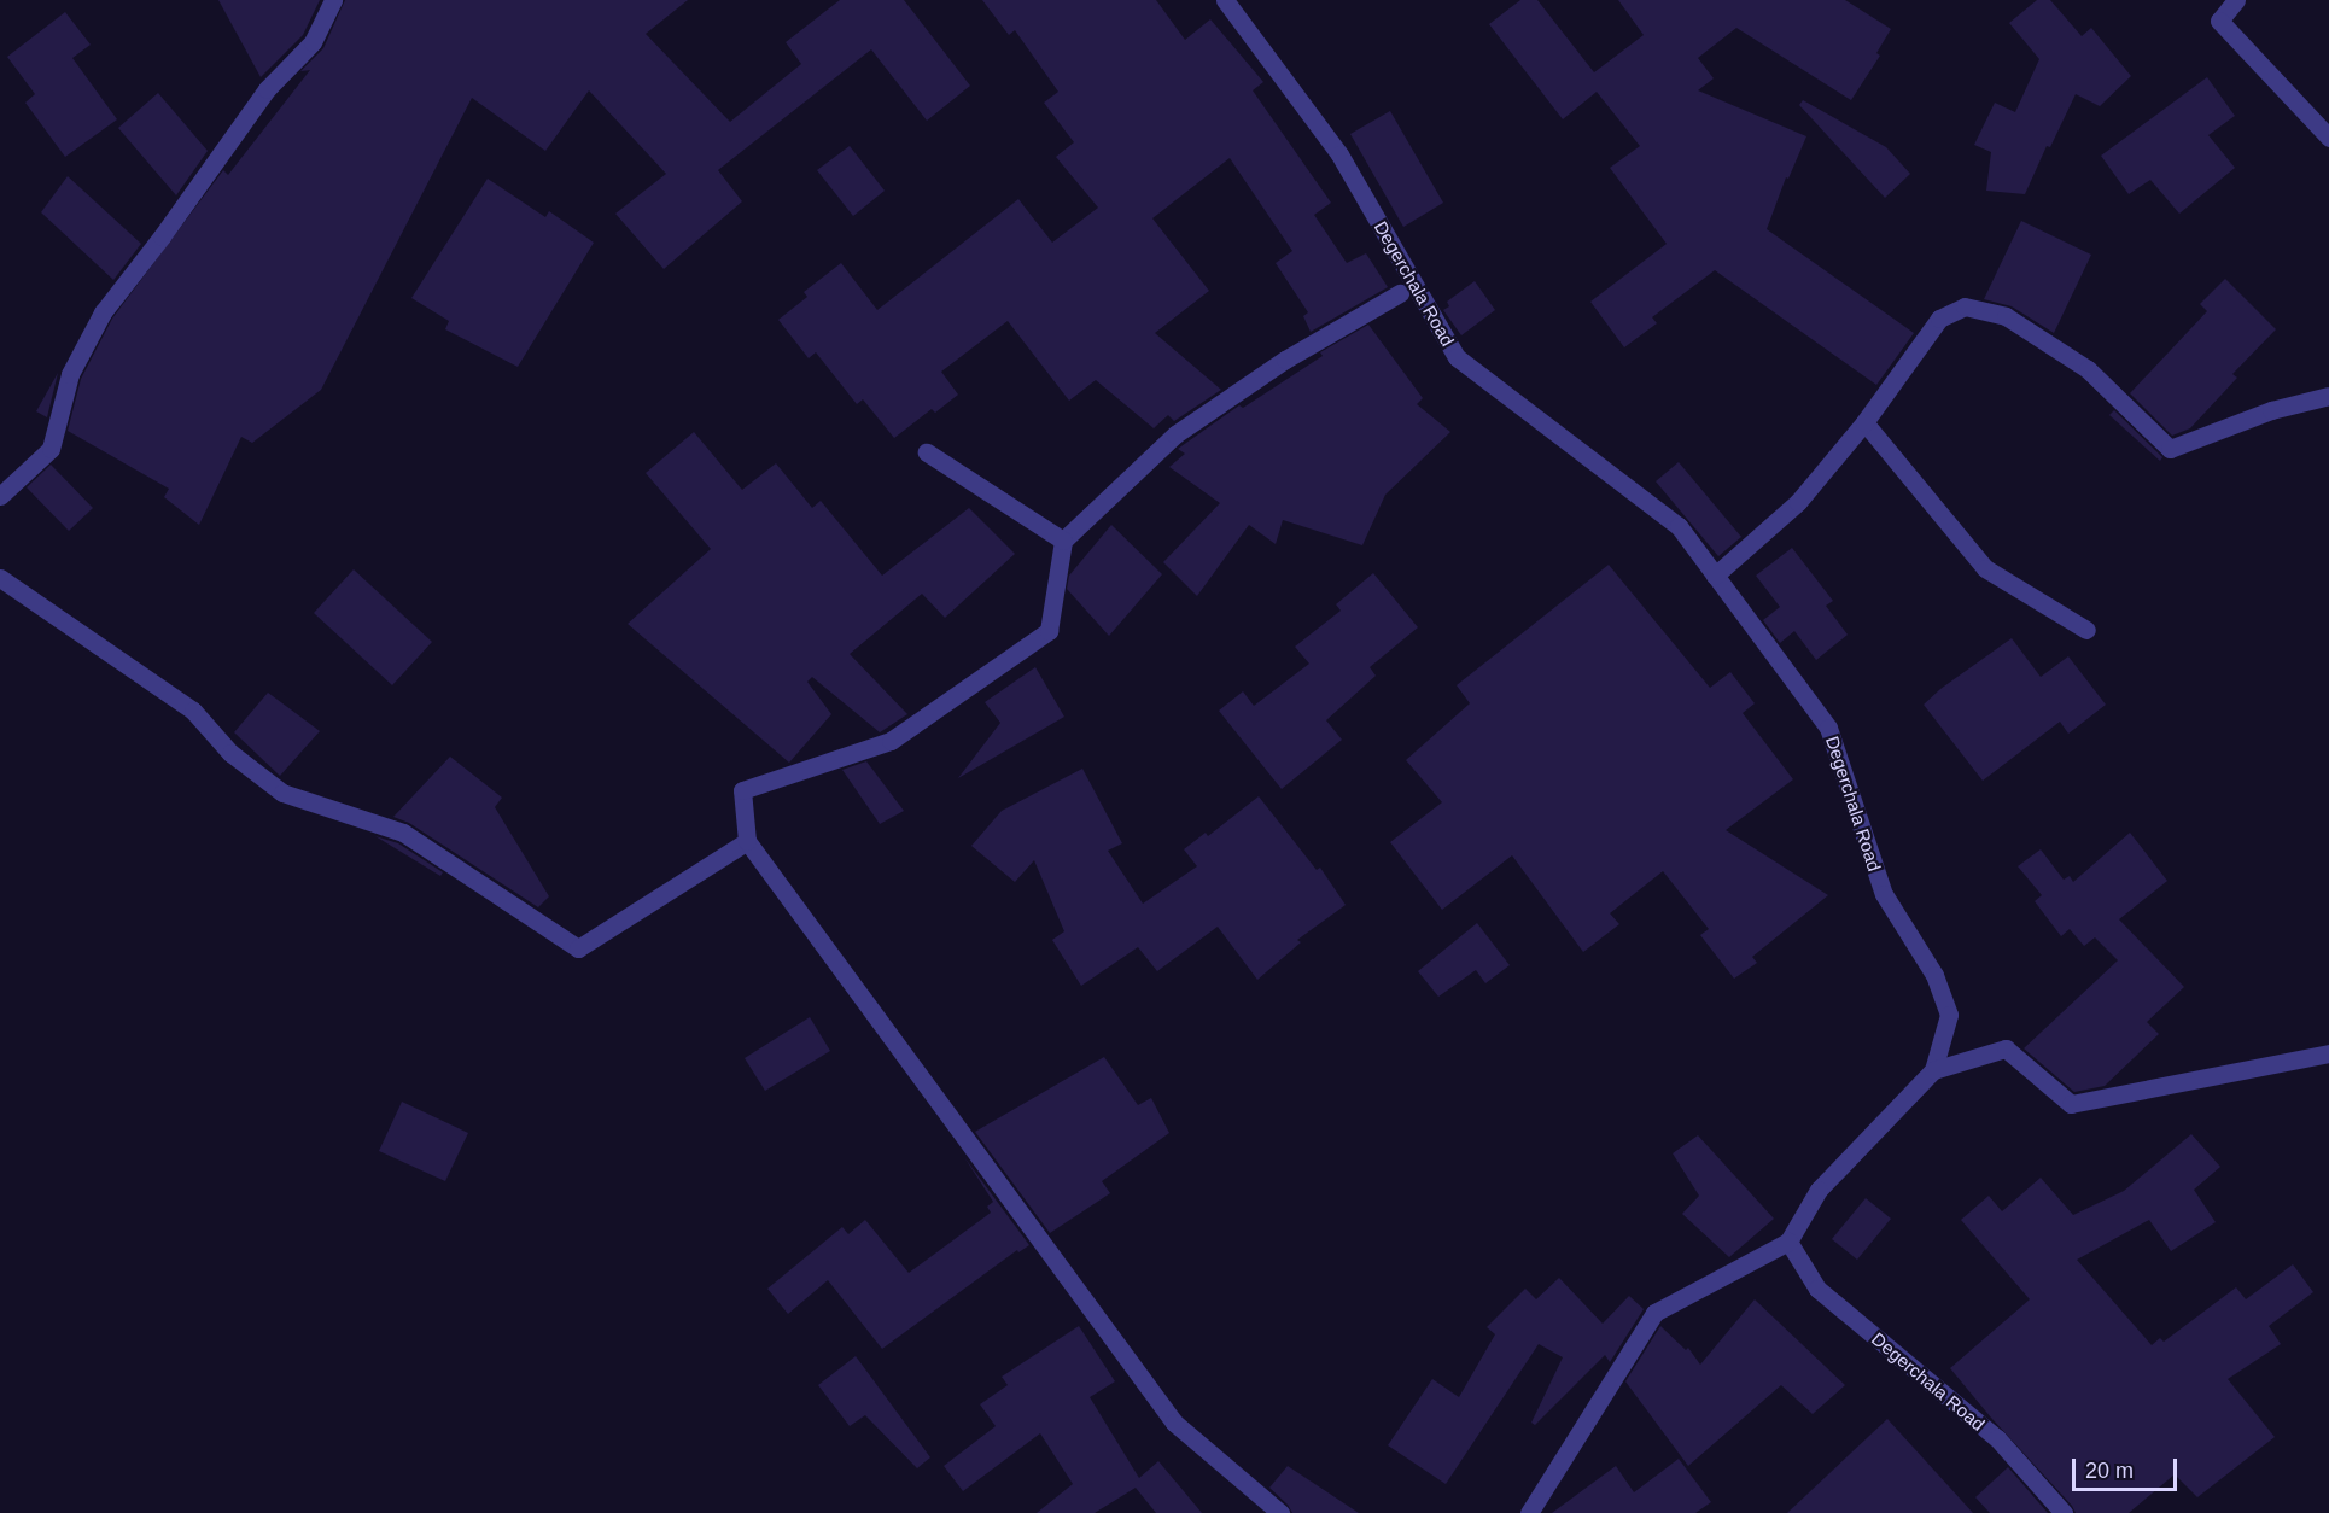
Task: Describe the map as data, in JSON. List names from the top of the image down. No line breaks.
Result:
{"streets":{"street":["Degerchala Road"]},"scale_bar":"20 m"}
